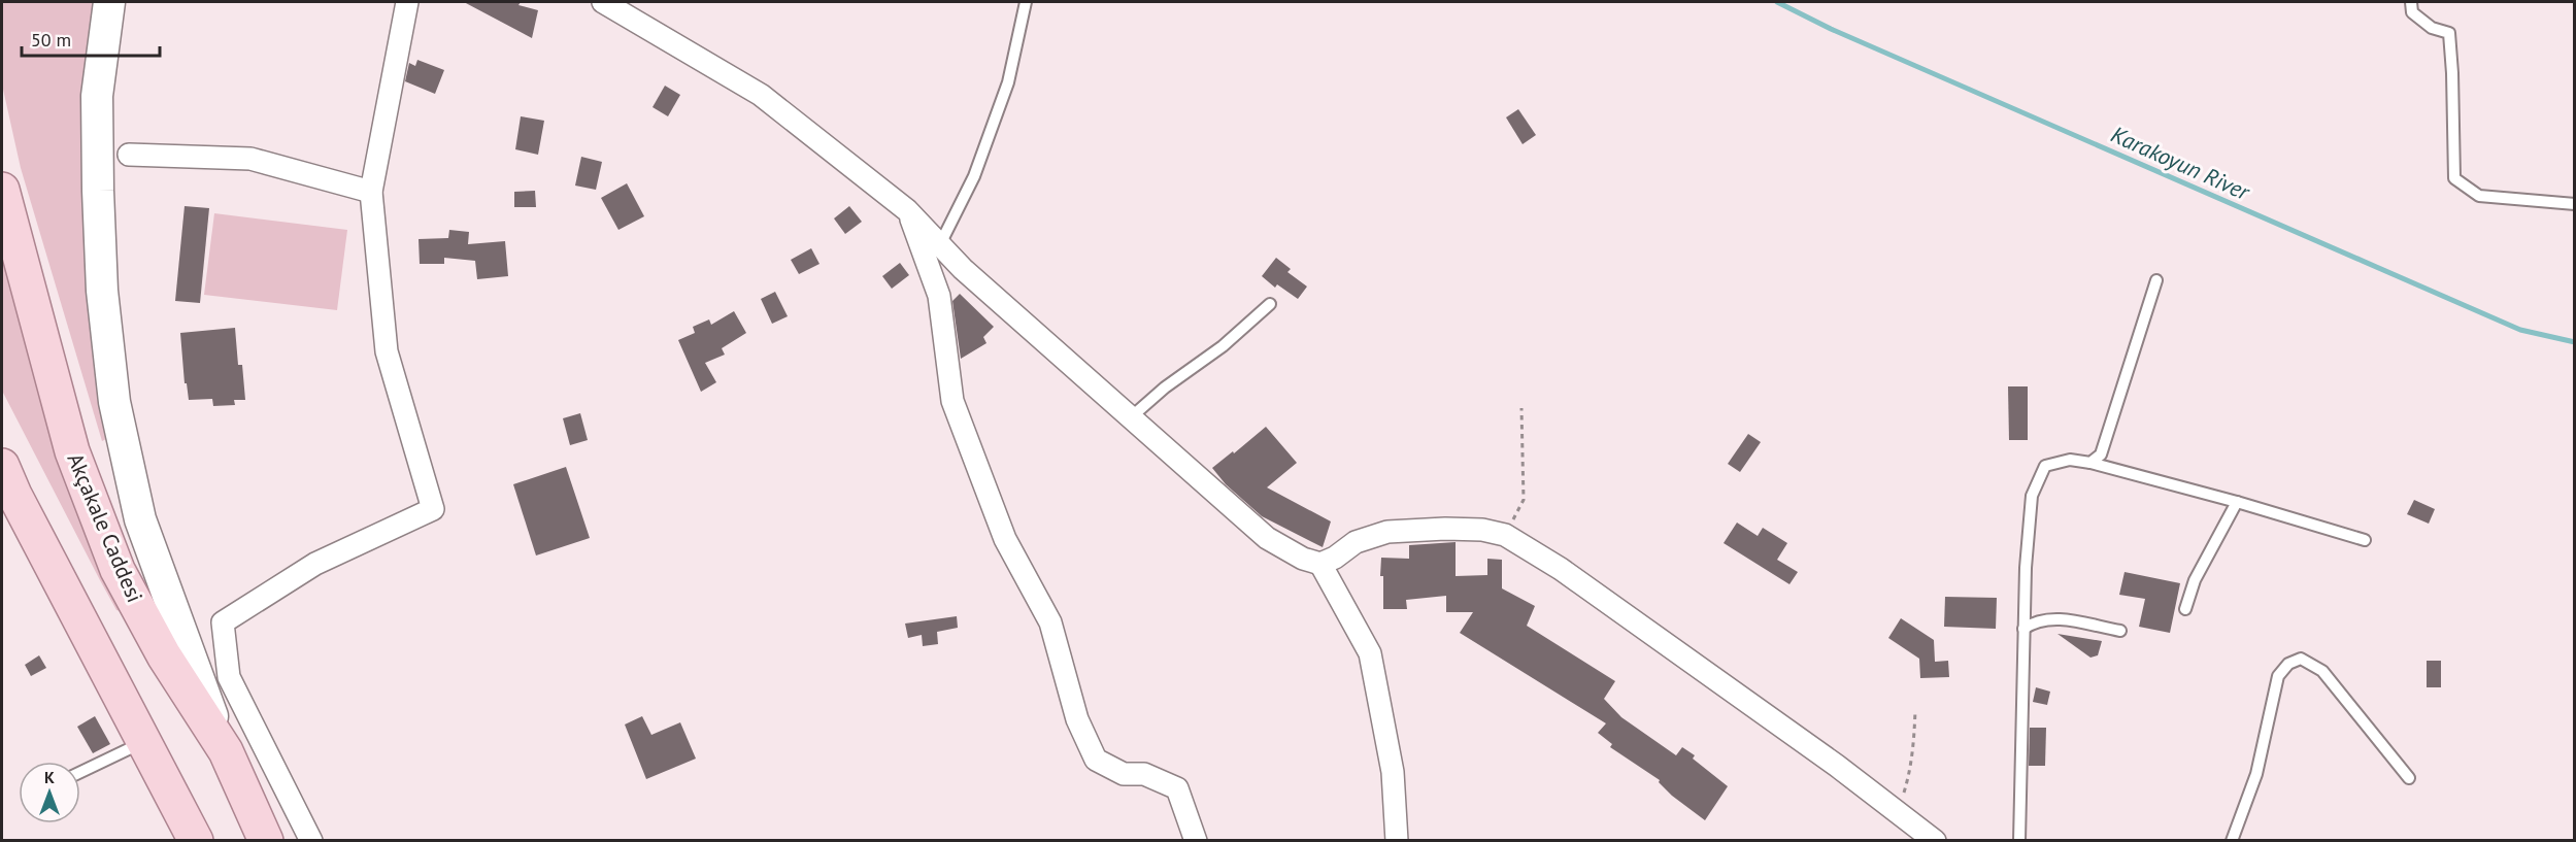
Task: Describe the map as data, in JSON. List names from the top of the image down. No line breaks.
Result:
{"streets":{"main road":["Akçakale Caddesi"]},"water":["Karakoyun River"],"scale_bar":"50 m","north":"top"}
